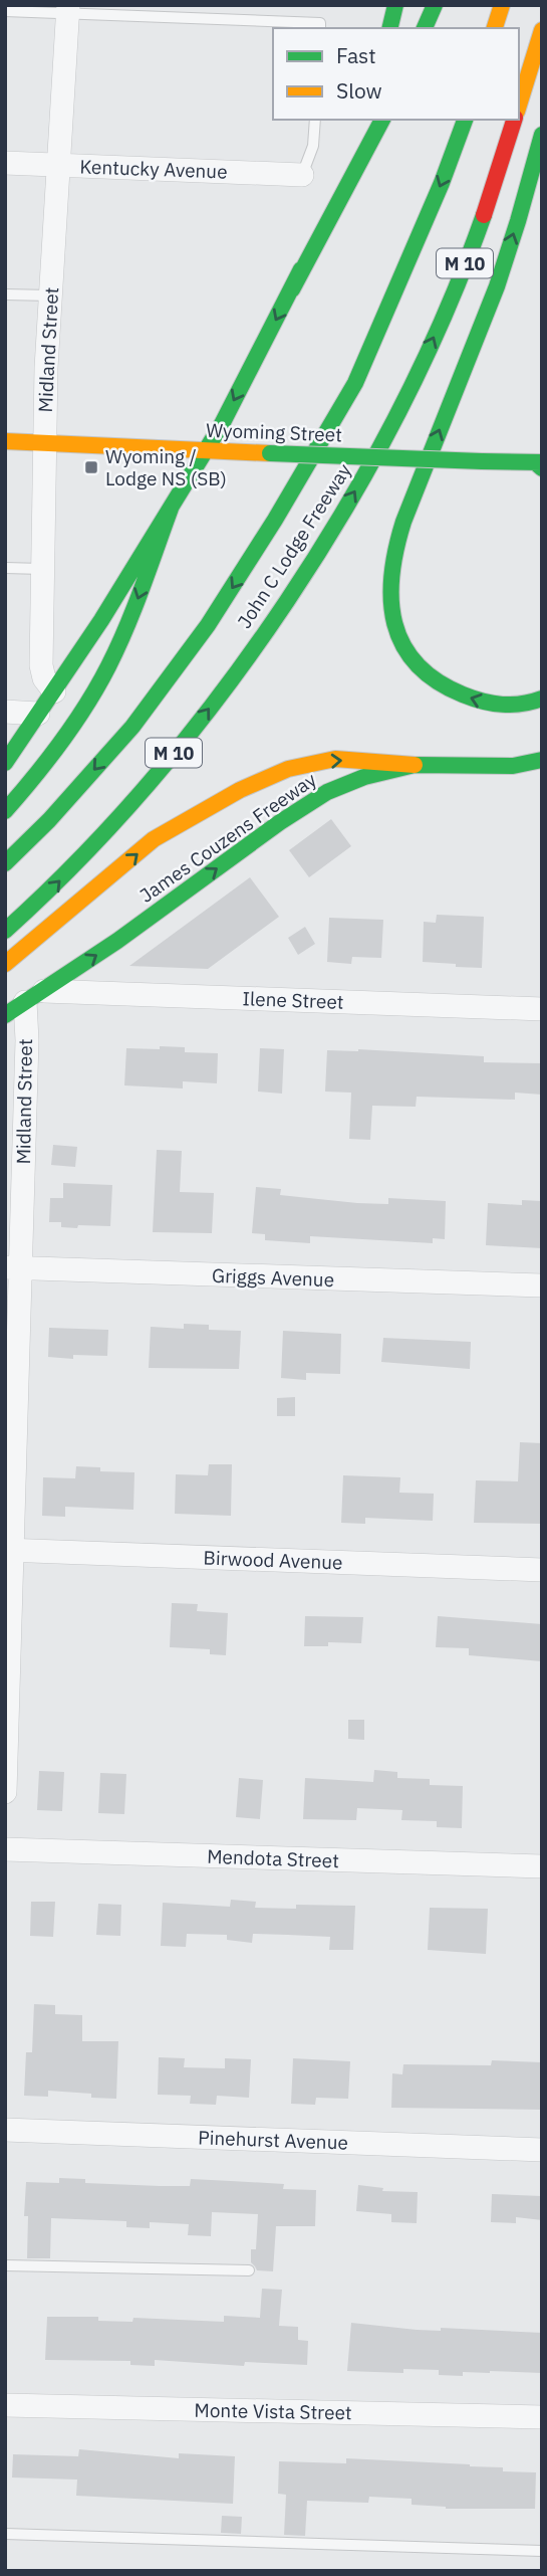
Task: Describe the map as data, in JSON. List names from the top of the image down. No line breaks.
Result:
{"streets":{"main road":["M 10","Wyoming Street","John C Lodge Freeway","James Couzens Freeway"],"street":["Kentucky Avenue","Midland Street","Ilene Street","Griggs Avenue","Birwood Avenue","Mendota Street","Pinehurst Avenue","Monte Vista Street"]},"crossings":[["Kentucky Avenue","Midland Street"],["Midland Street","Wyoming Street"],["Midland Street","James Couzens Freeway"],["Midland Street","Ilene Street"],["Midland Street","Griggs Avenue"],["Midland Street","Birwood Avenue"],["James Couzens Freeway","Ilene Street"]],"places":{"transit":["Wyoming / Lodge NS (SB)"]},"legend":["Fast","Slow"]}
